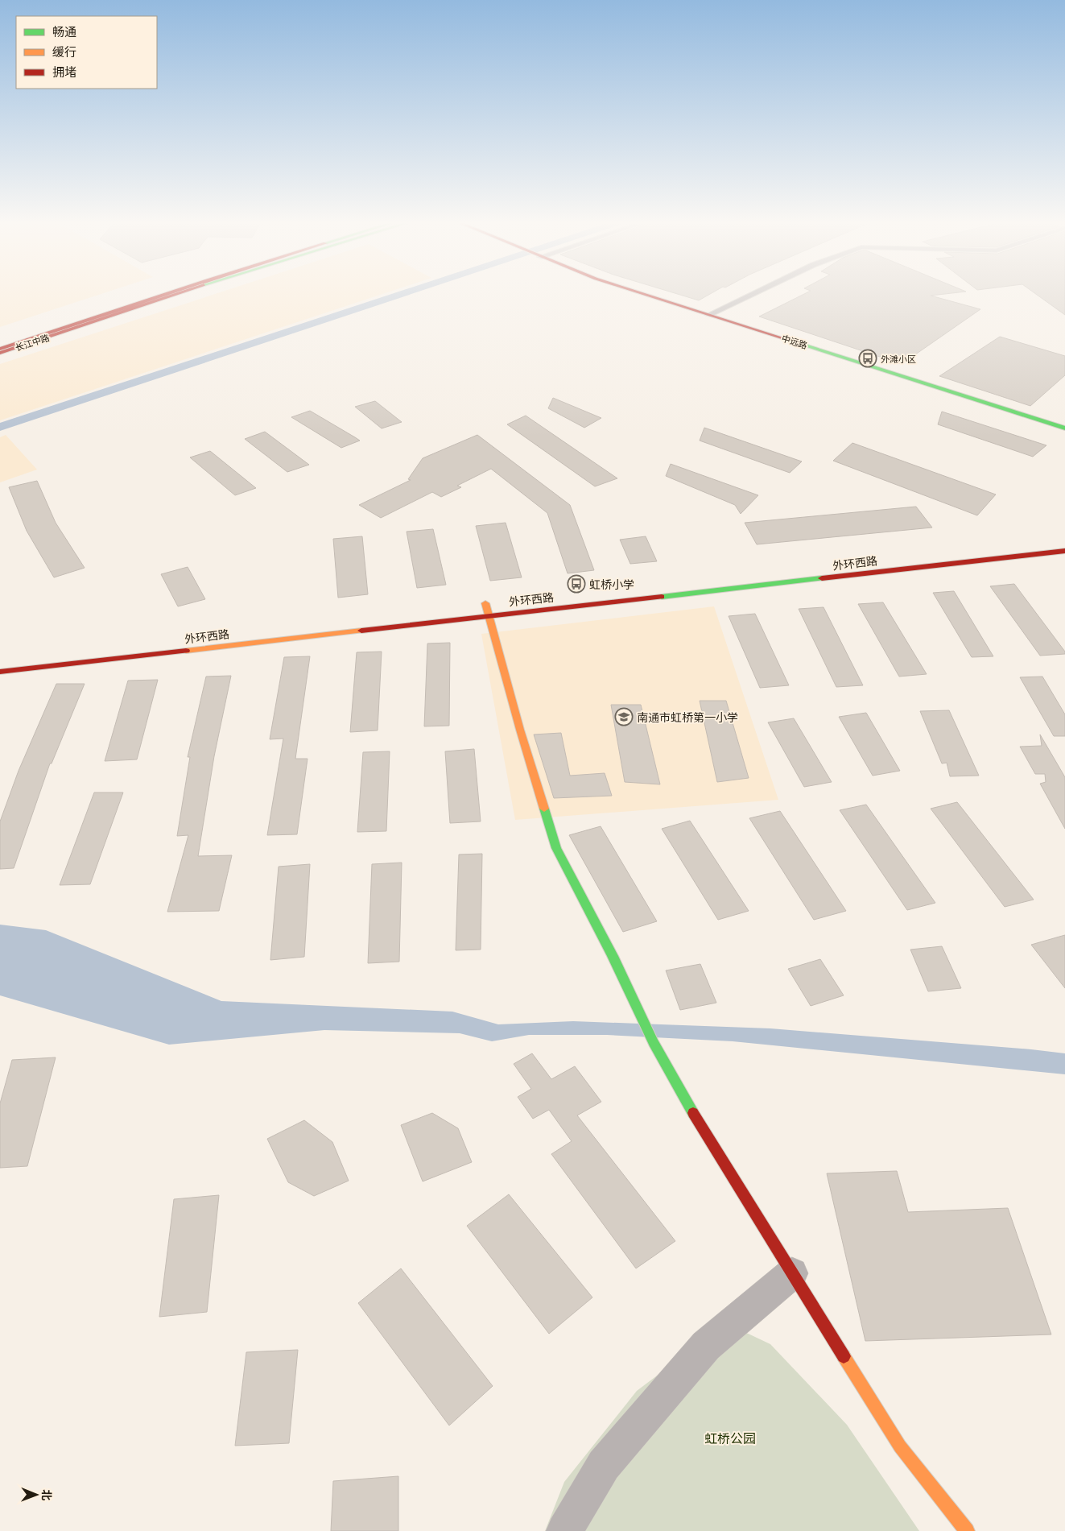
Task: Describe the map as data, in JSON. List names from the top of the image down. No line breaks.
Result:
{"streets":{"main road":["中远路","长江中路","外环西路"]},"parks":["虹桥公园"],"places":{"bus stop":["外滩小区","虹桥小学"],"school or university":["南通市虹桥第一小学"]},"legend":["畅通","缓行","拥堵"],"north":"right"}
